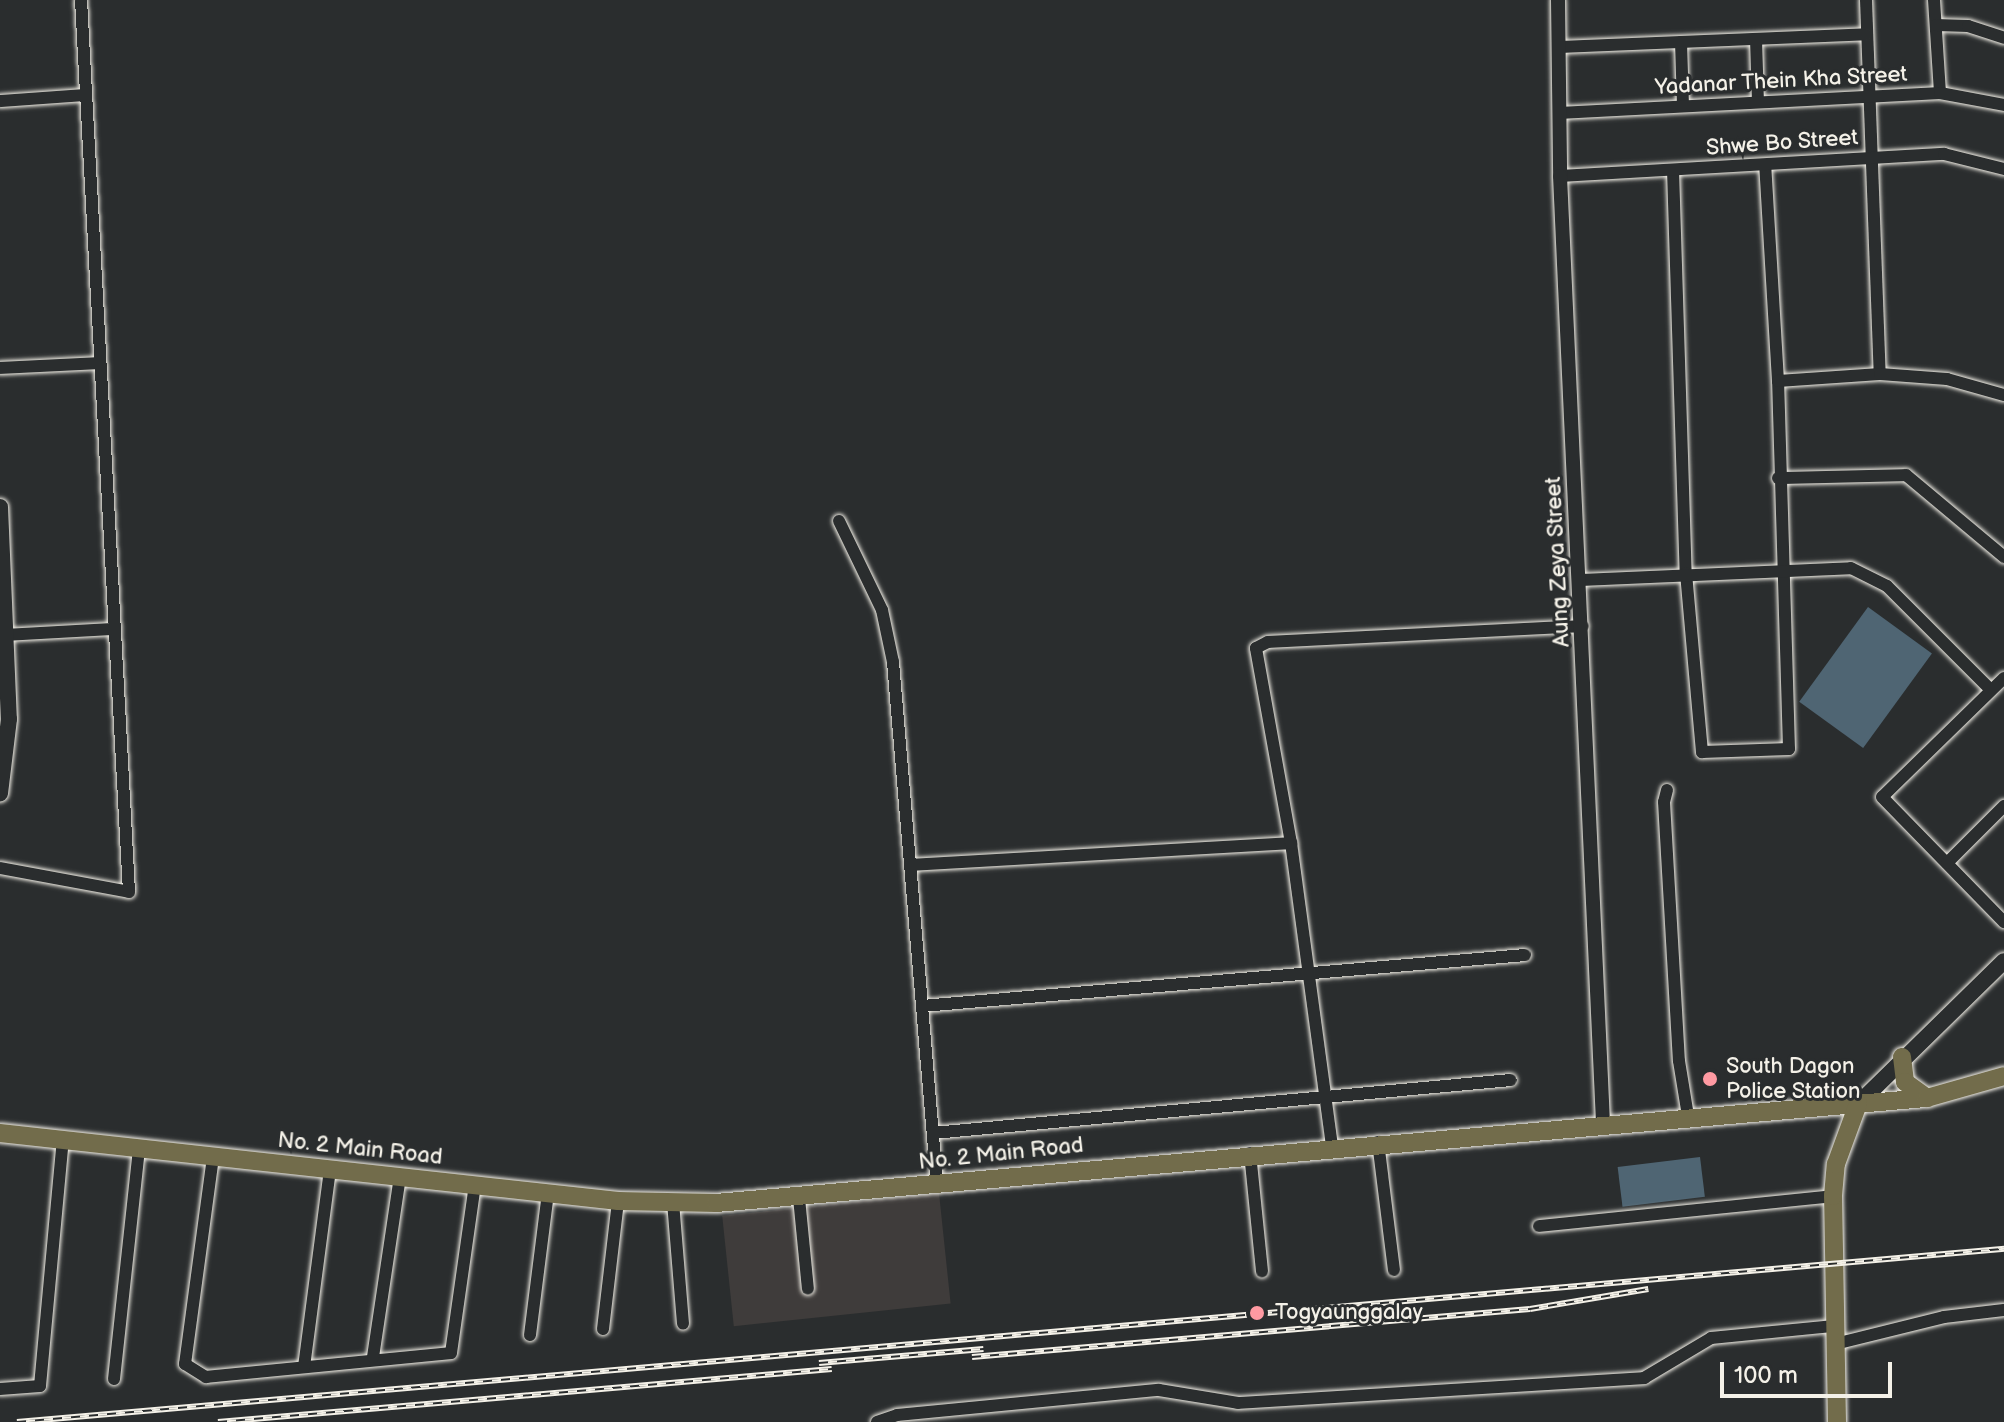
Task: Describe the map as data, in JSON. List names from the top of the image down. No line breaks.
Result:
{"streets":{"main road":["No. 2 Main Road"],"street":["Yadanar Thein Kha Street","Shwe Bo Street","Aung Zeya Street"]},"crossings":[["Yadanar Thein Kha Street","Aung Zeya Street"],["Shwe Bo Street","Aung Zeya Street"],["Aung Zeya Street","No. 2 Main Road"]],"places":["South Dagon Police Station","Togyaunggalay"],"scale_bar":"100 m"}
